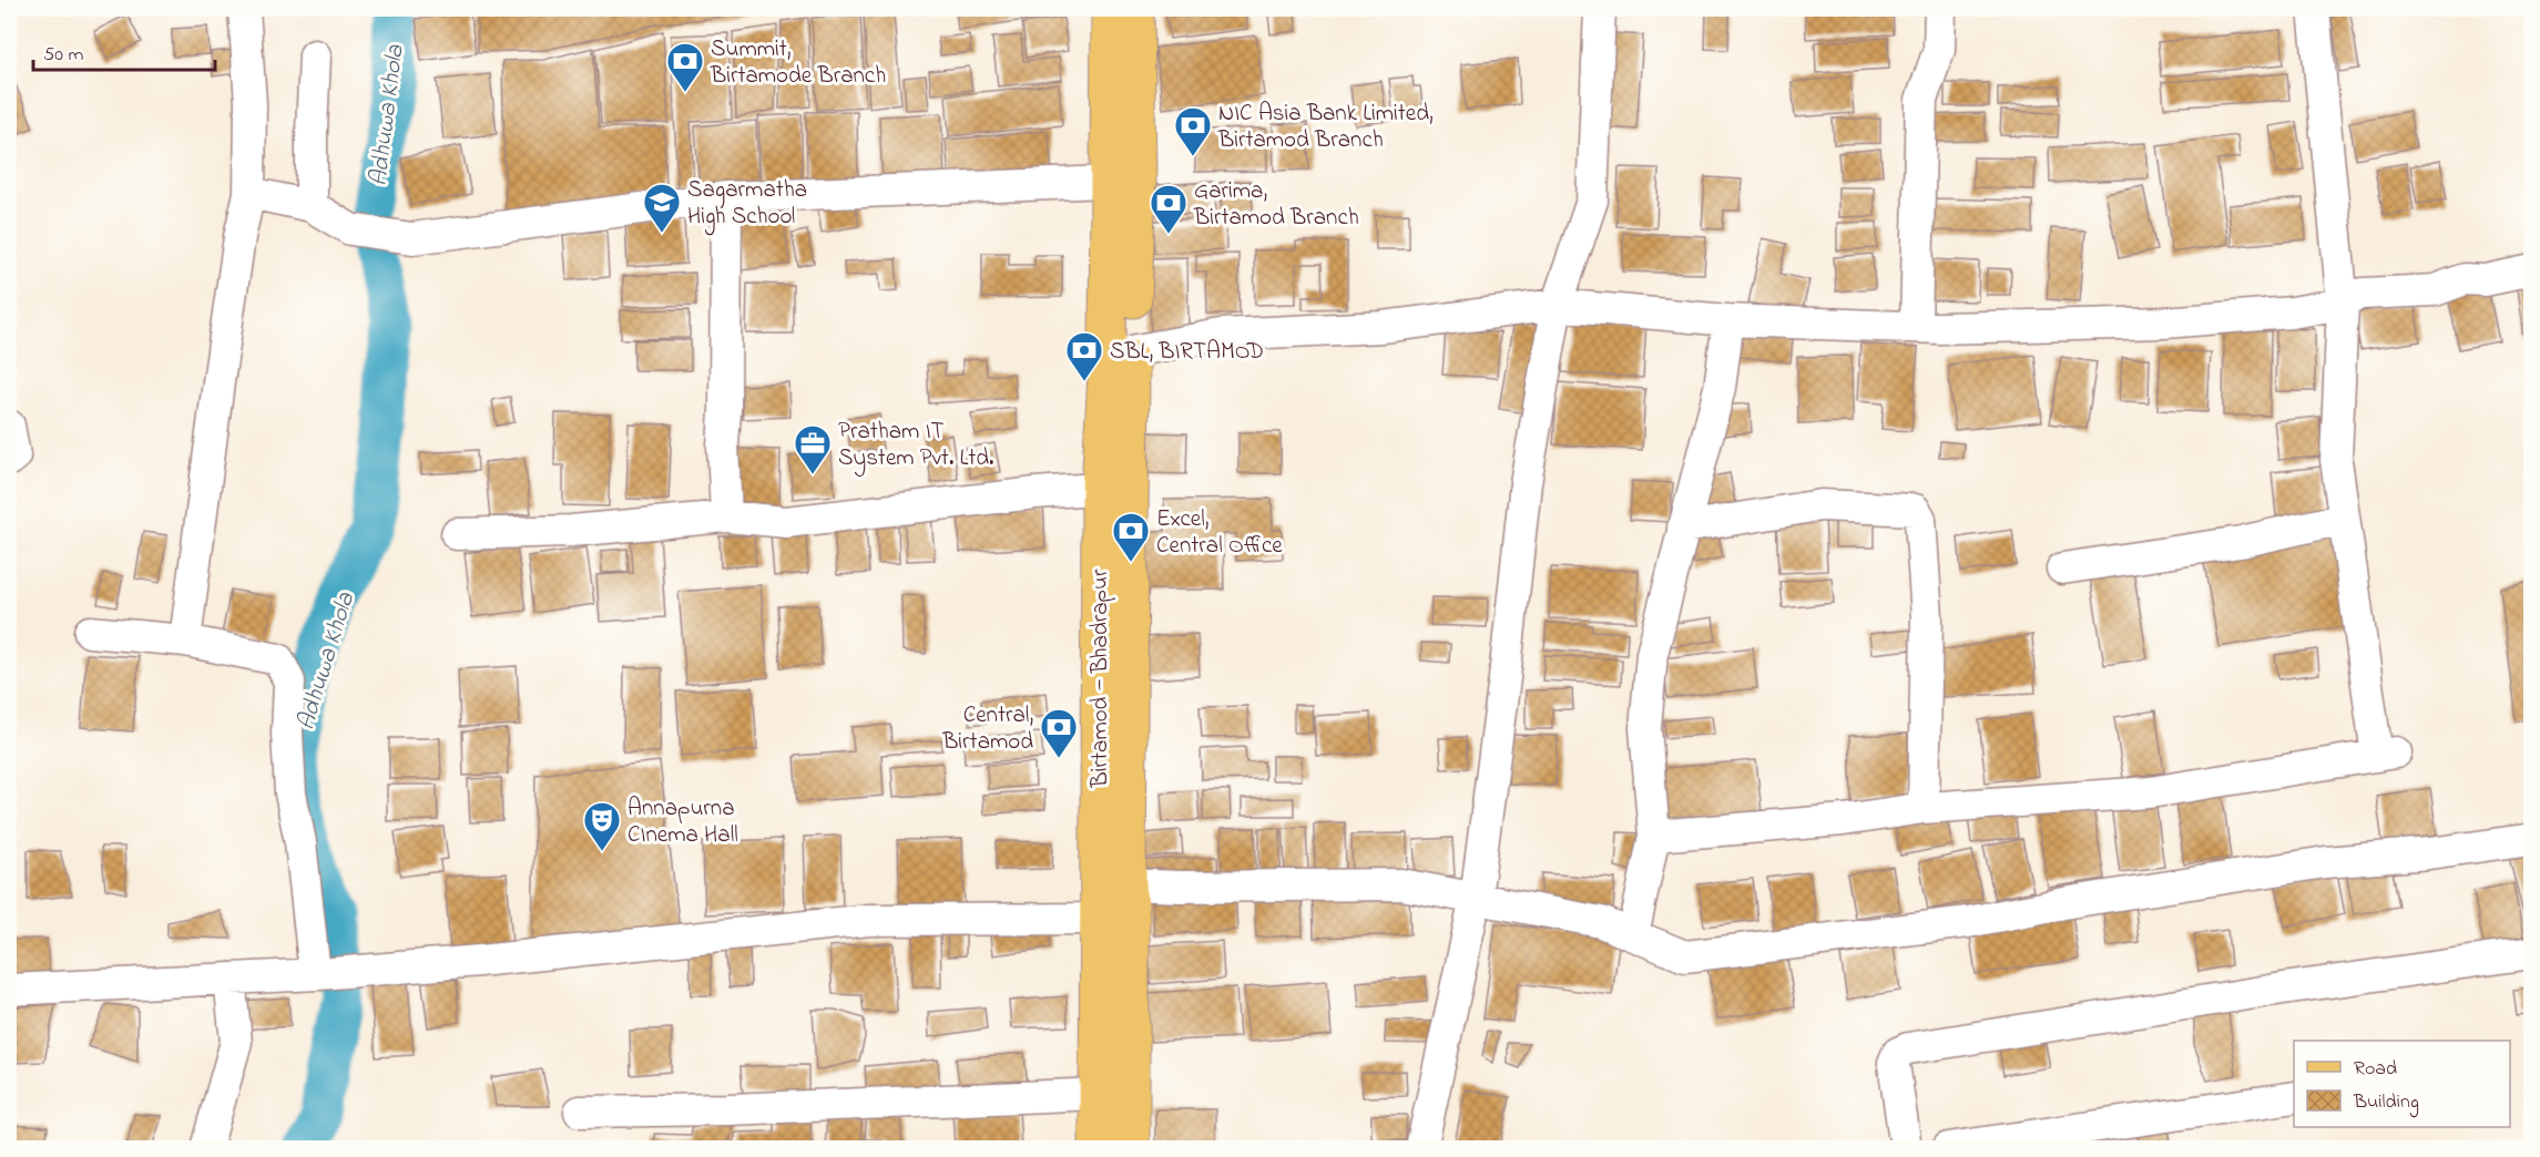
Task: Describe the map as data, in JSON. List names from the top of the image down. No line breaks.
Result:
{"streets":{"main road":["Birtamod — Bhadrapur"]},"water":["Adhuwa Khola"],"places":{"bank":["Summit, Birtamode Branch","NIC Asia Bank Limited, Birtamod Branch","Garima, Birtamod Branch","SBL, BIRTAMOD","Excel, Central Office","Central, Birtamod"],"school or university":["Sagarmatha High School"],"office":["Pratham IT System Pvt. Ltd."],"theatre":["Annapurna CInema Hall"]},"legend":["Road","Building"],"scale_bar":"50 m"}
